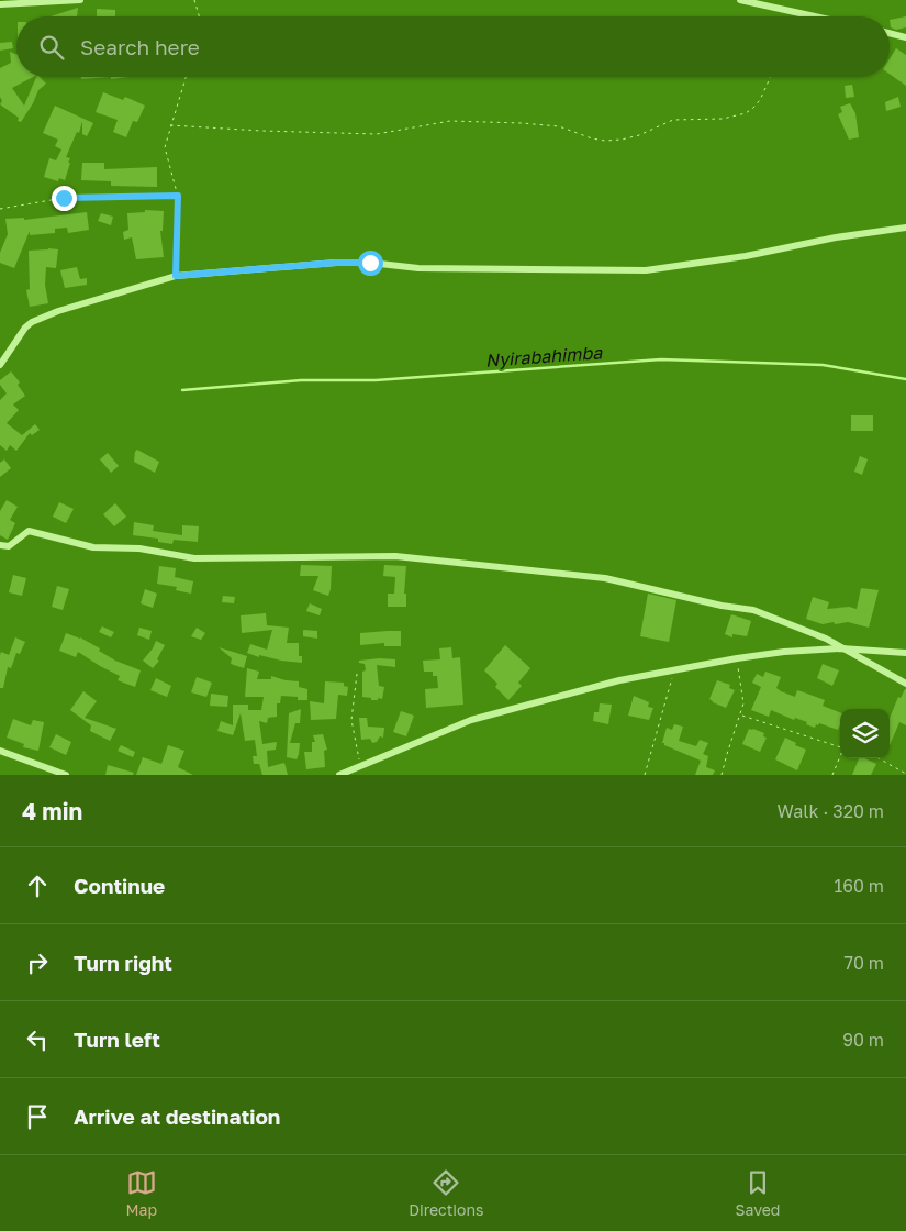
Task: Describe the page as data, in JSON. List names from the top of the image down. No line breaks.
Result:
{"water":["Nyirabahimba"],"page":{"search":"Search here","heading":["4 min","Walk · 320 m"],"list":[["Continue","160 m"],["Turn right","70 m"],["Turn left","90 m"],"Arrive at destination"],"nav":["Map","Directions","Saved"]}}
